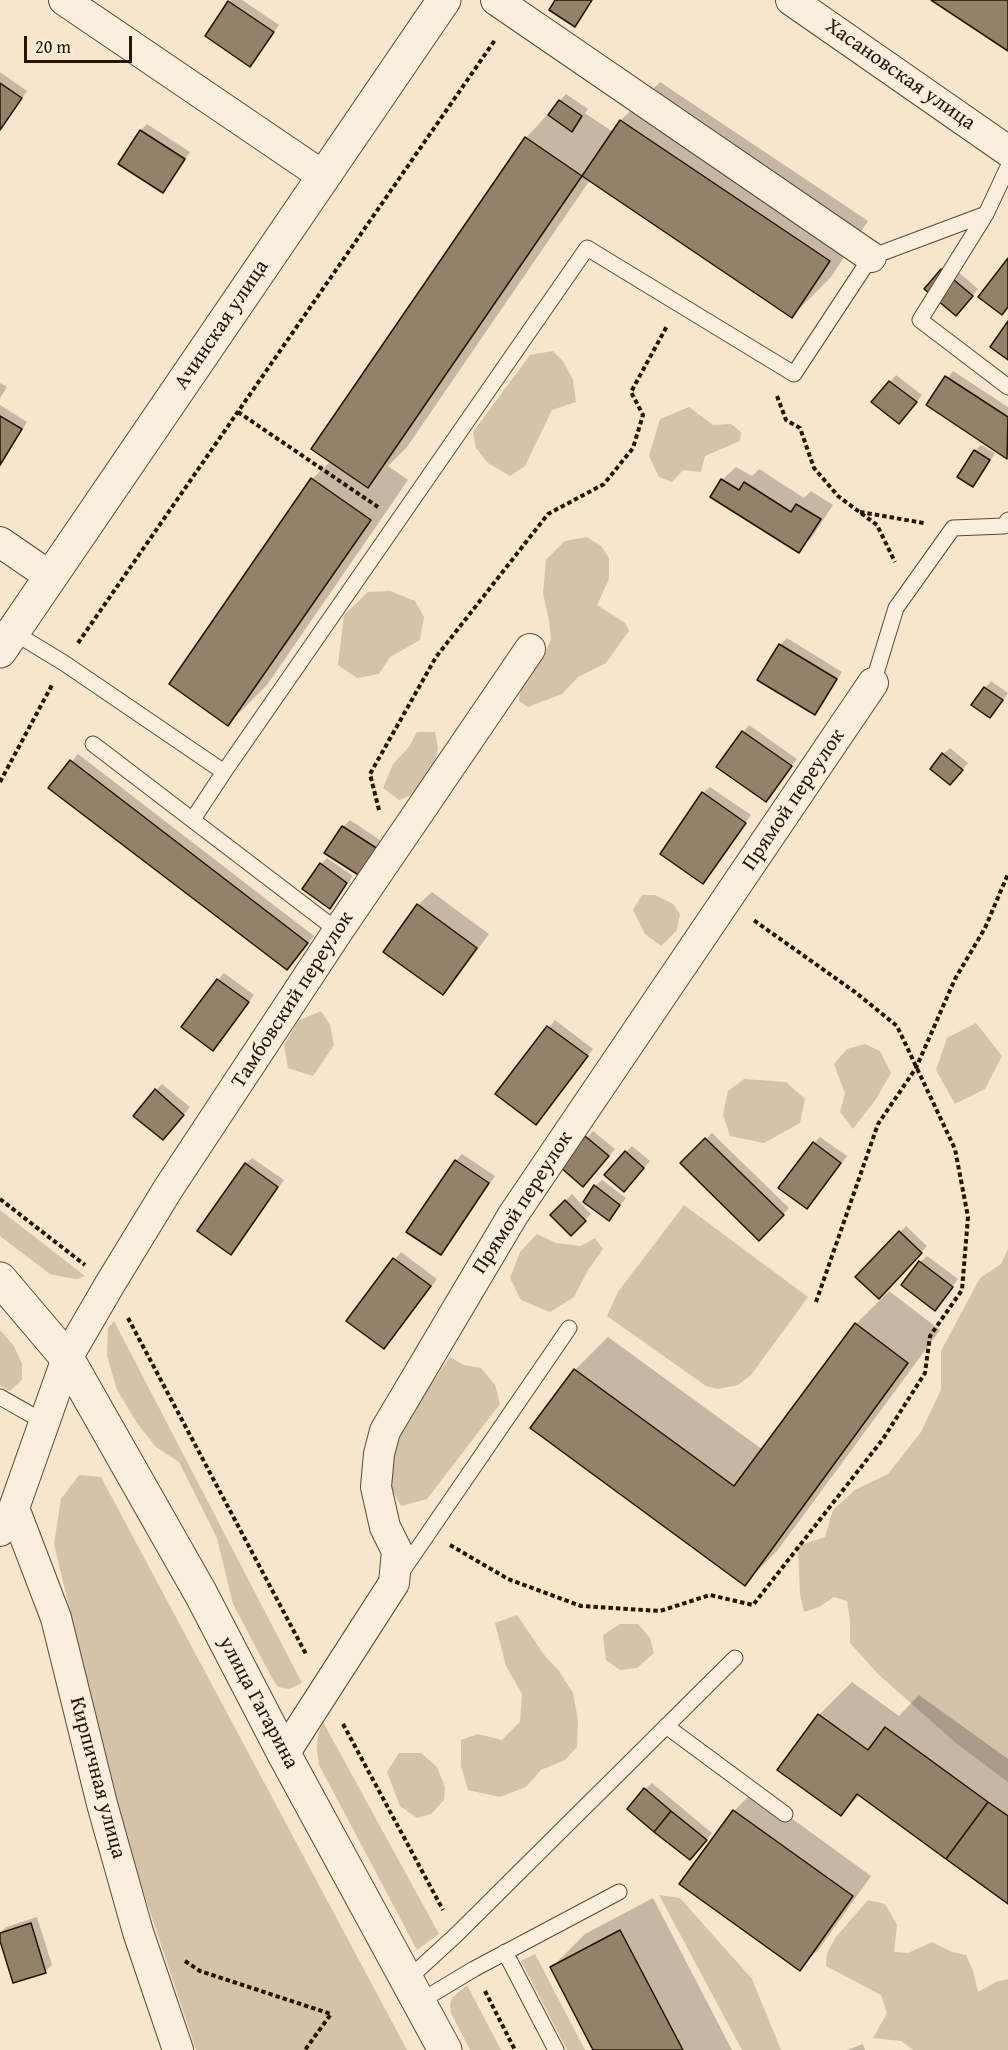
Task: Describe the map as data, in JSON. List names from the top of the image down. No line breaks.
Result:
{"streets":{"street":["Хасановская улица","Ачинская улица","Прямой переулок","Тамбовский переулок","улица Гагарина","Кирпичная улица"]},"crossings":[["Прямой переулок","улица Гагарина"],["Тамбовский переулок","улица Гагарина"],["Тамбовский переулок","Кирпичная улица"]],"scale_bar":"20 m"}
